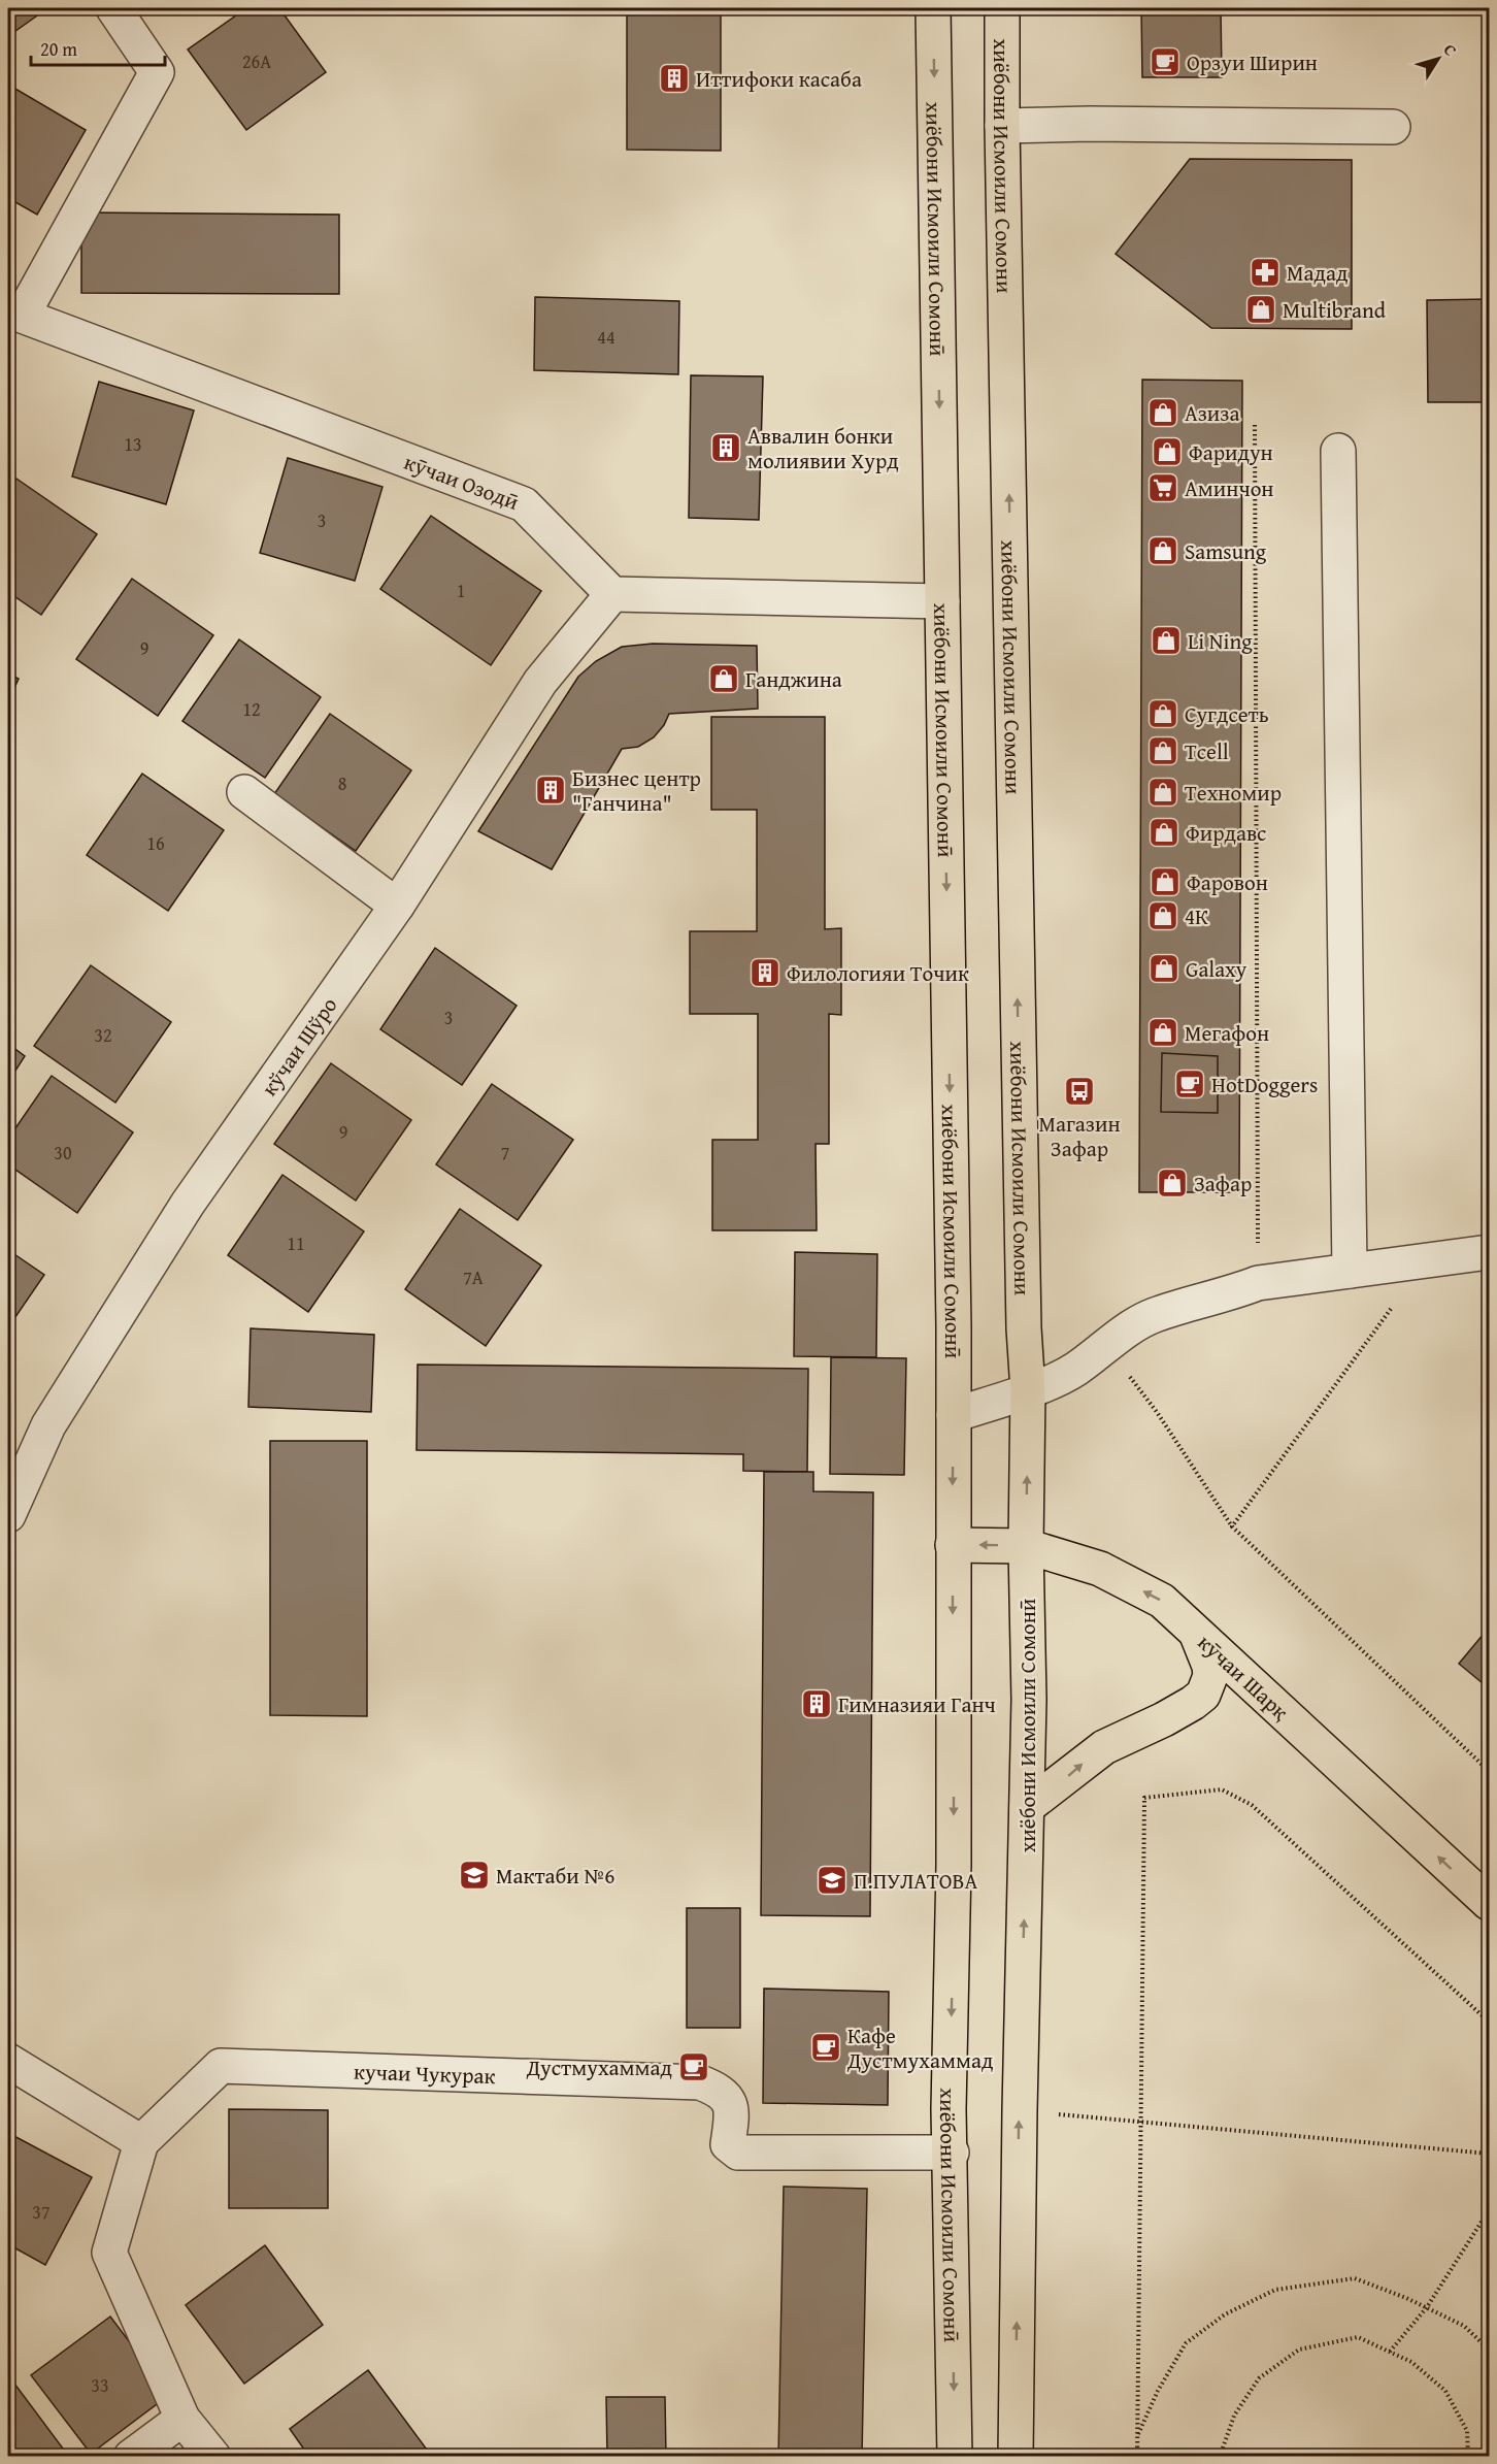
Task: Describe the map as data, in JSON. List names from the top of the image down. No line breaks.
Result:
{"streets":{"main road":["хиёбони Исмоили Сомони","хиёбони Исмоили Сомонӣ","кӯчаи Шарқ"],"street":["кӯчаи Озодӣ","кўчаи Шўро","кучаи Чукурак"]},"crossings":[["хиёбони Исмоили Сомони","хиёбони Исмоили Сомонӣ"],["хиёбони Исмоили Сомонӣ","кӯчаи Шарқ"],["хиёбони Исмоили Сомонӣ","кучаи Чукурак"],["кӯчаи Озодӣ","кўчаи Шўро"]],"one_way":["хиёбони Исмоили Сомони","кӯчаи Шарқ"],"places":{"cafe":["Орзуи Ширин","HotDoggers","Кафе Дустмухаммад","Дустмухаммад"],"building":["Иттифоки касаба","Аввалин бонки молиявии Хурд","Бизнес центр \"Ганчина\"","Филологияи Точик","Гимназияи Ганч"],"pharmacy":["Мадад"],"shop":["Multibrand","Азиза","Фаридун","Samsung","Li Ning","Ганджина","Сугдсеть","Tcell","Техномир","Фирдавс","Фаровон","4К","Galaxy","Мегафон","Зафар"],"supermarket":["Аминчон"],"bus stop":["Магазин Зафар"],"school or university":["Мактаби №6","П.ПУЛАТОВА"]},"house_numbers":["26А","44","13","3","1","9","12","8","16","3","32","9","30","7","11","7А","37","33"],"scale_bar":"20 m","north":"top right"}
